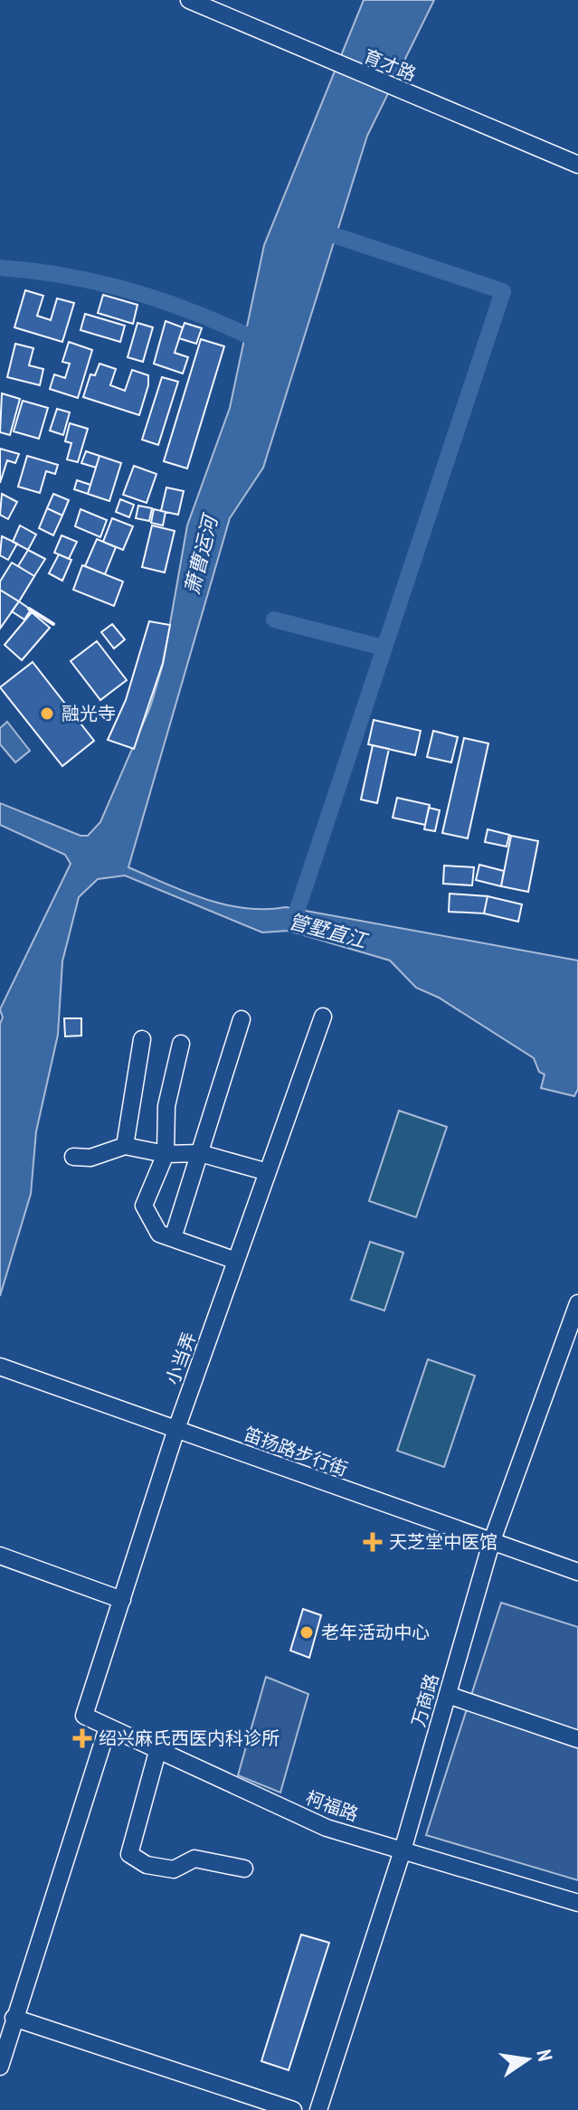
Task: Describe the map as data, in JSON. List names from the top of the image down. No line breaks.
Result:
{"streets":{"street":["育才路","小当弄","笛扬路步行街","万商路","柯福路"]},"crossings":[["小当弄","笛扬路步行街"],["小当弄","柯福路"],["笛扬路步行街","万商路"],["万商路","柯福路"]],"water":["萧曹运河","管墅直江"],"places":{"other":["融光寺","老年活动中心"],"health":["天芝堂中医馆","绍兴麻氏西医内科诊所"]},"north":"right"}
